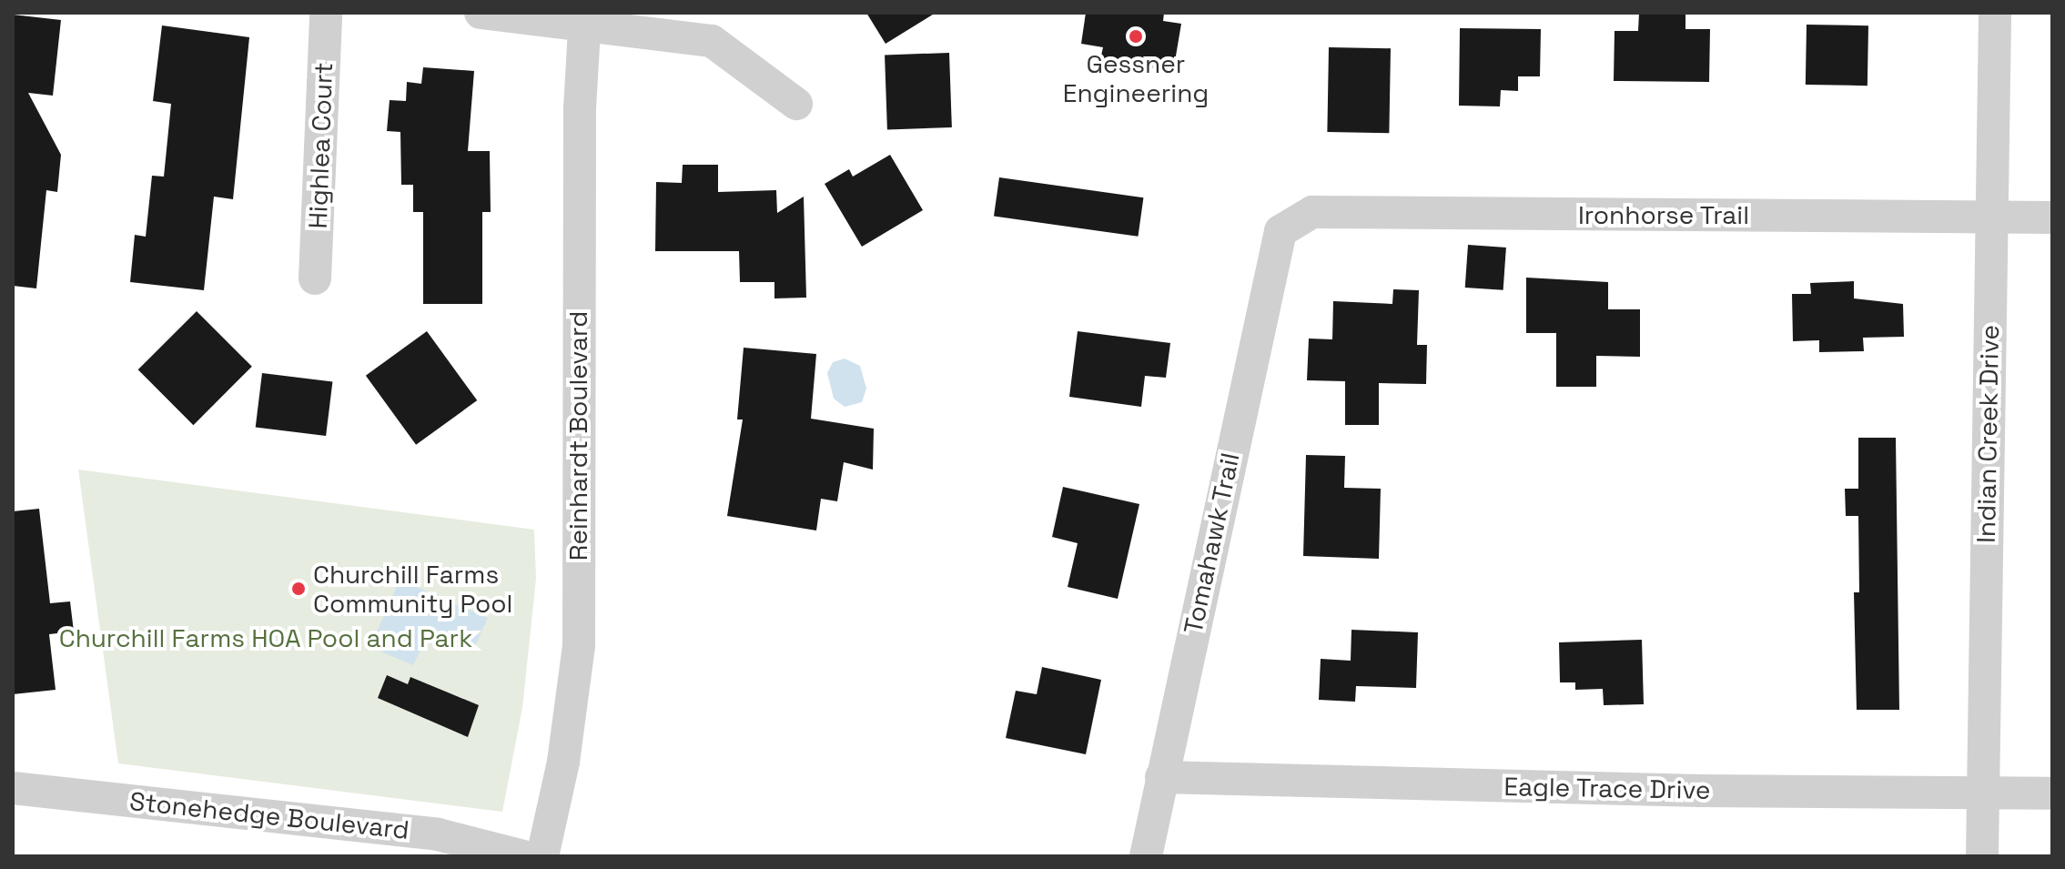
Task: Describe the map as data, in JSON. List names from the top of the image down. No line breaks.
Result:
{"streets":{"street":["Highlea Court","Ironhorse Trail","Indian Creek Drive","Reinhardt Boulevard","Tomahawk Trail","Eagle Trace Drive","Stonehedge Boulevard"]},"crossings":[["Ironhorse Trail","Indian Creek Drive"],["Ironhorse Trail","Tomahawk Trail"],["Indian Creek Drive","Eagle Trace Drive"],["Tomahawk Trail","Eagle Trace Drive"]],"parks":["Churchill Farms HOA Pool and Park"],"places":["Gessner Engineering","Churchill Farms Community Pool"]}
